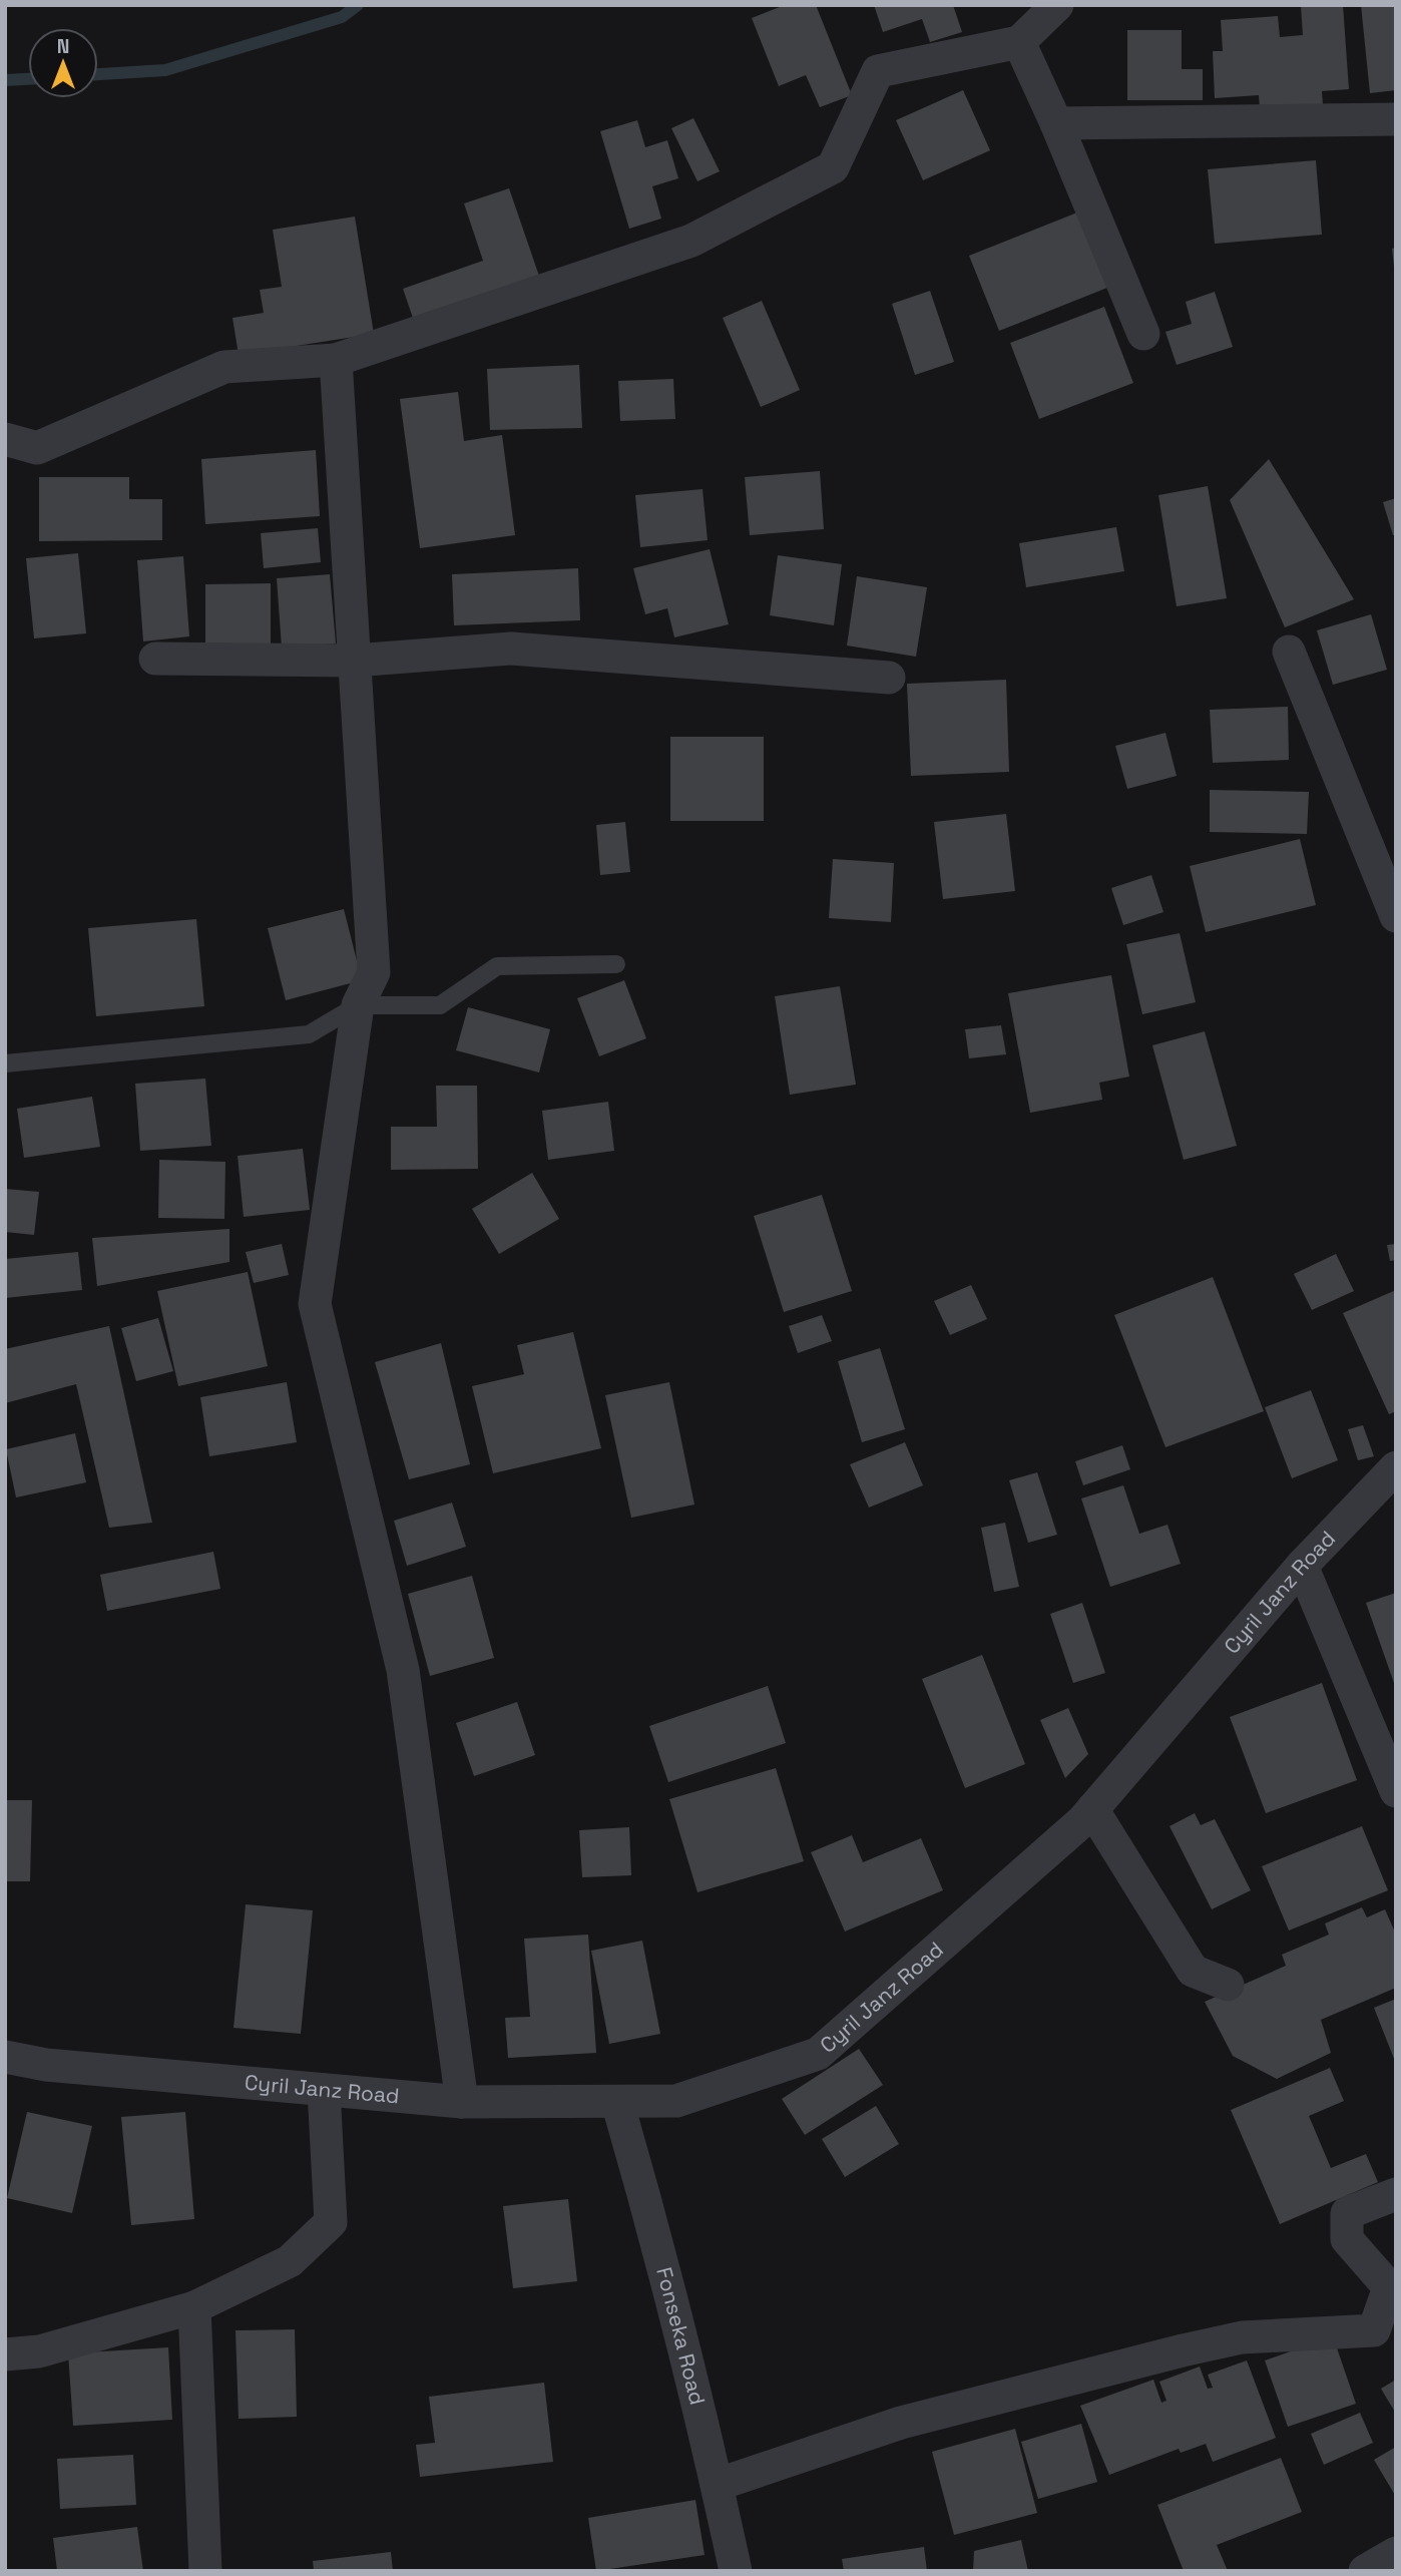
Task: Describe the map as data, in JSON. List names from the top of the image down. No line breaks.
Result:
{"streets":{"street":["Cyril Janz Road","Fonseka Road"]},"crossings":[["Cyril Janz Road","Fonseka Road"]],"north":"top"}
